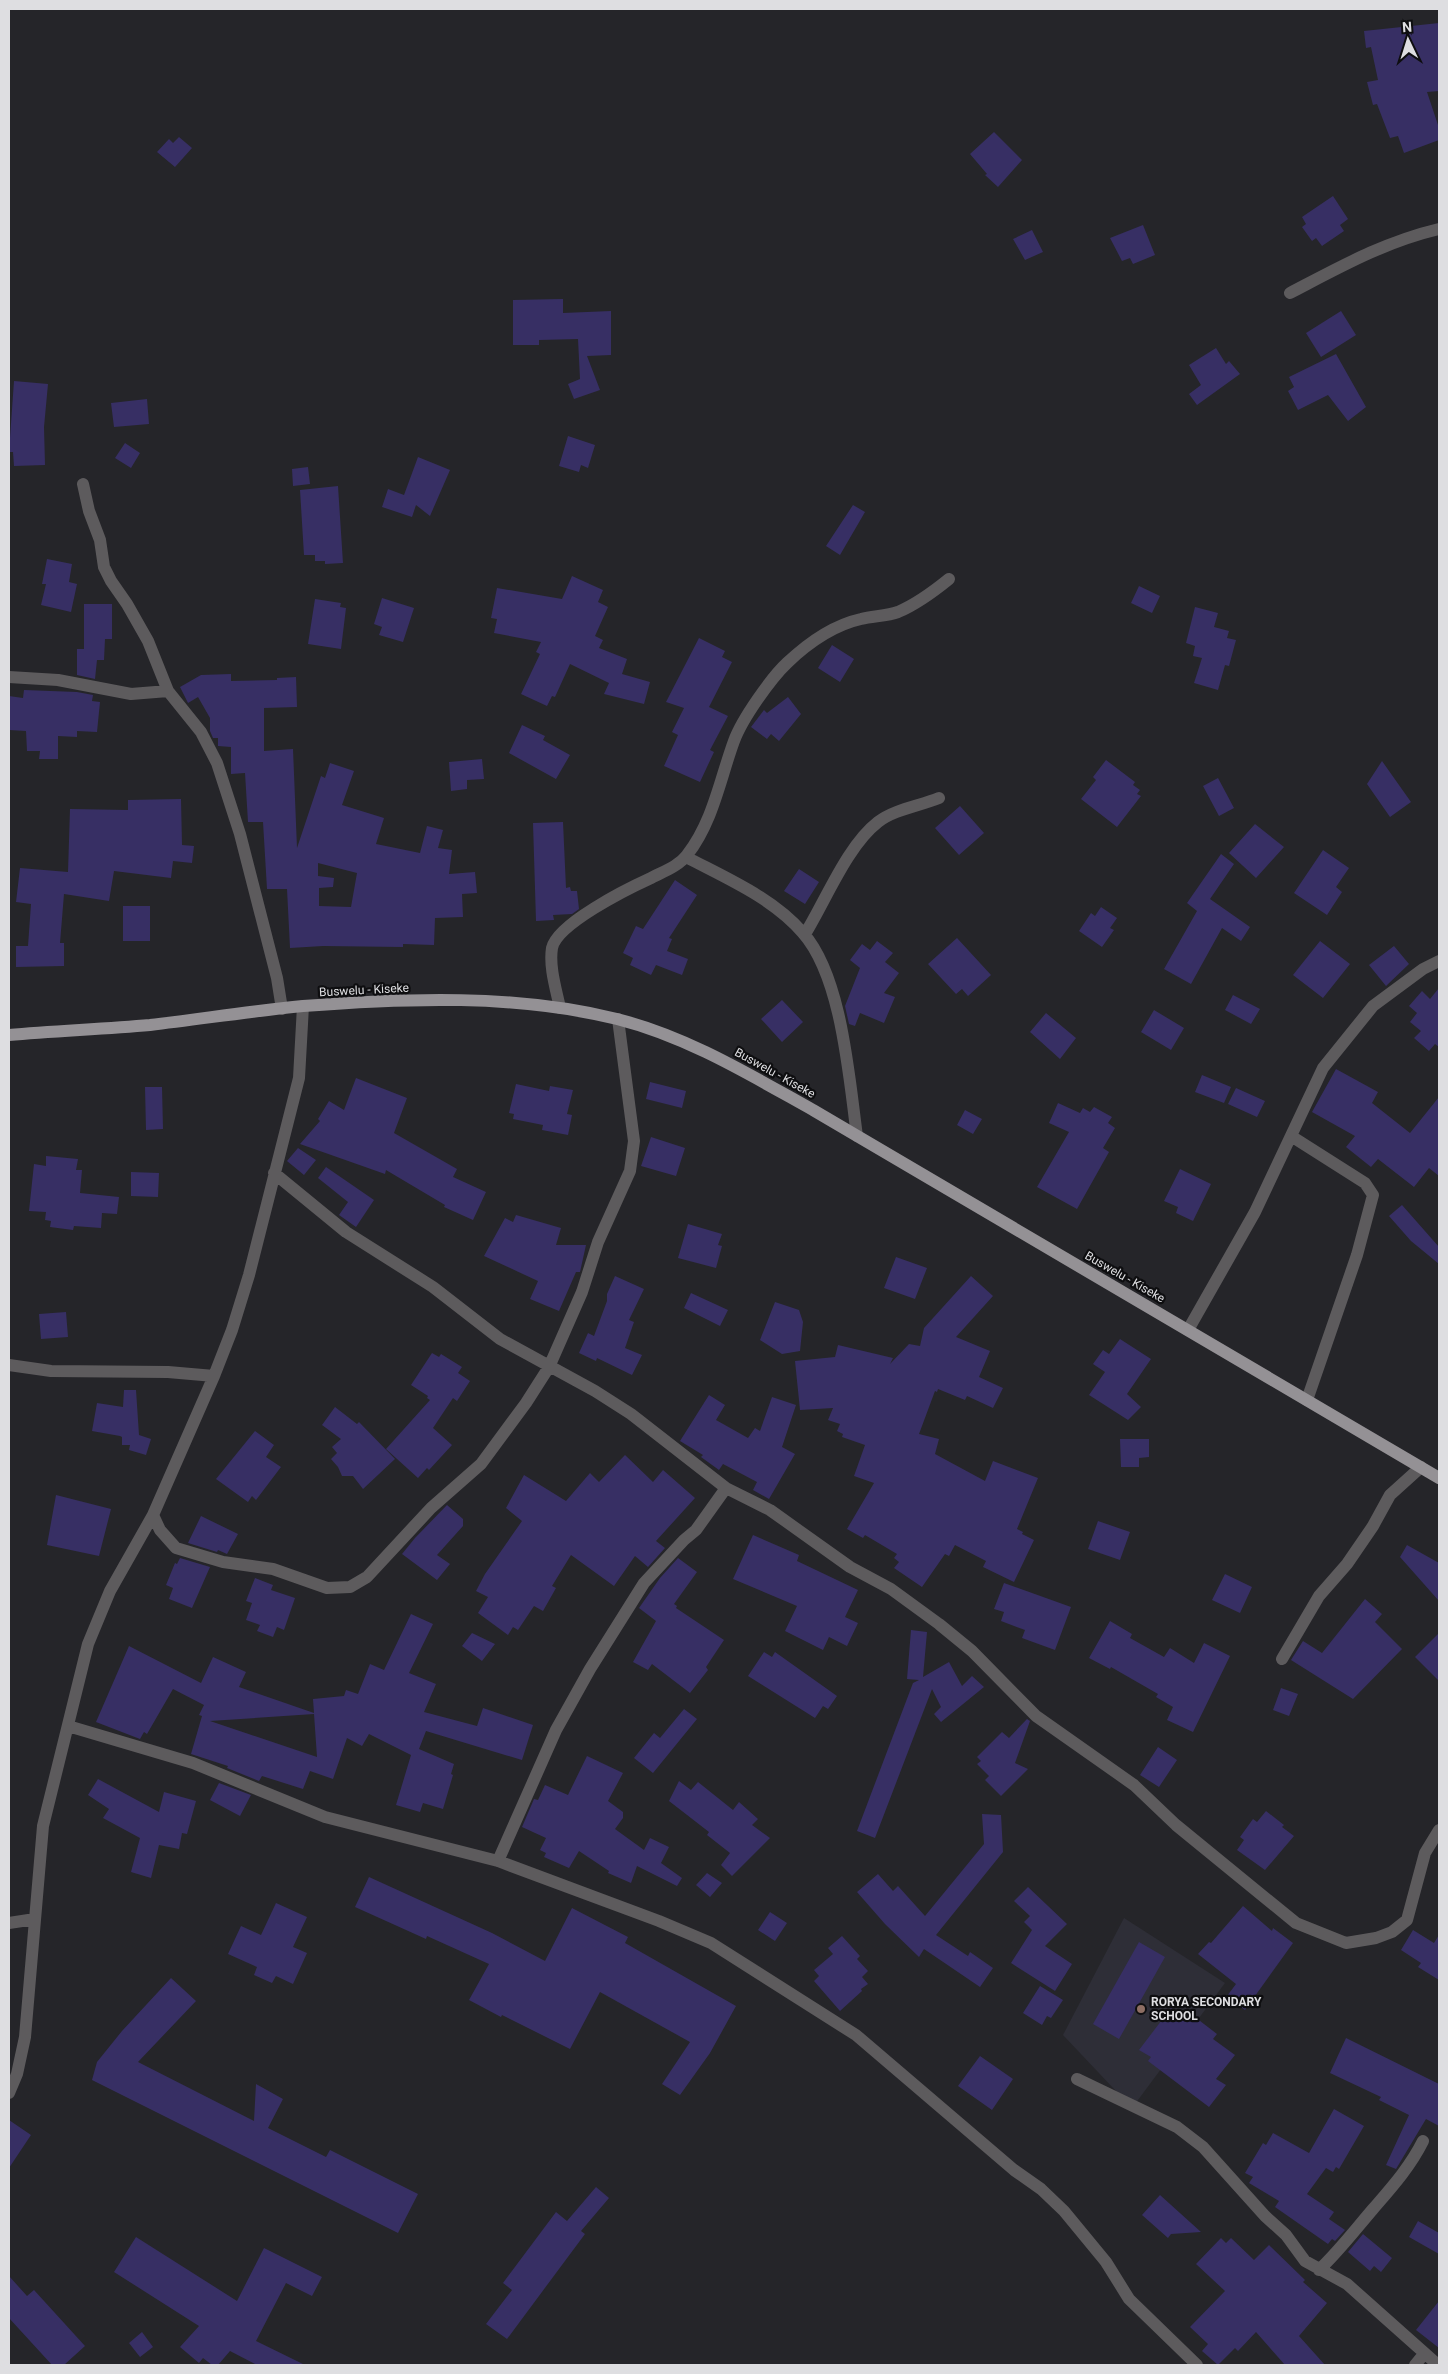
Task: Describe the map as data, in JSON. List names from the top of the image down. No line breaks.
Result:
{"streets":{"main road":["Buswelu - Kiseke"]},"places":["RORYA SECONDARY SCHOOL"],"north":"top"}
